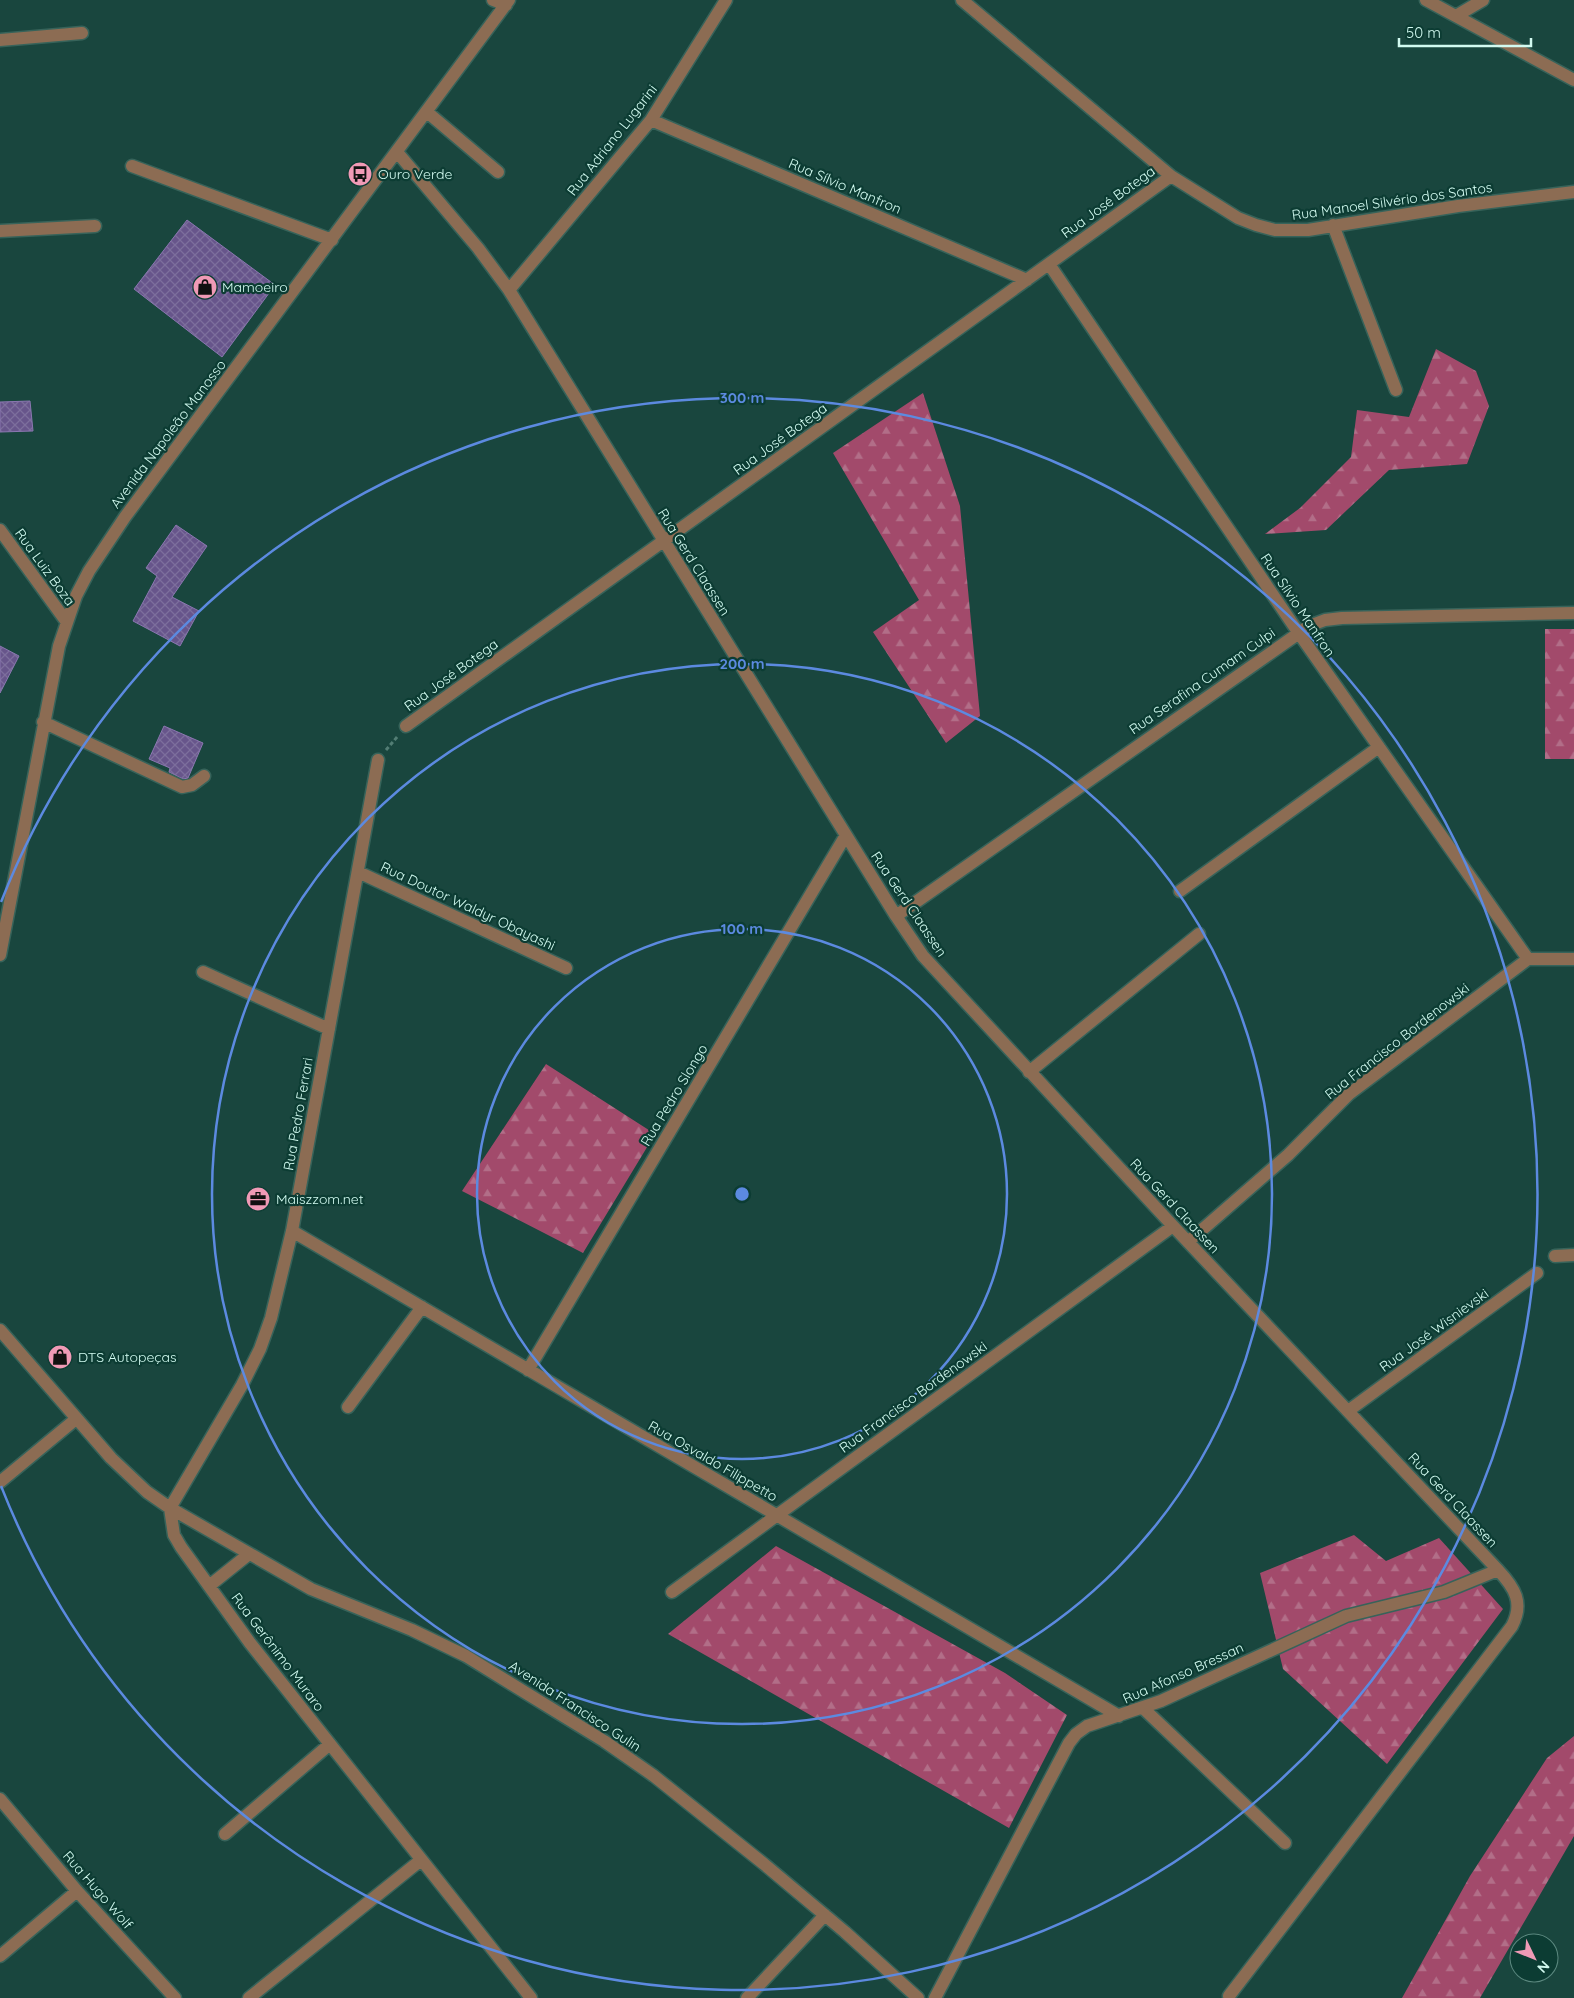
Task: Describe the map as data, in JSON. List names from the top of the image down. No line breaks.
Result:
{"streets":{"street":["Rua Adriano Lugarini","Rua Sílvio Manfron","Rua Manoel Silvério dos Santos","Rua José Botega","Avenida Napoleão Manosso","Rua Gerd Claassen","Rua Luiz Boza","Rua Serafina Cumam Culpi","Rua Doutor Waldyr Obayashi","Rua Francisco Bordenowski","Rua Pedro Slongo","Rua Pedro Ferrari","Rua José Wisnievski","Rua Osvaldo Filippetto","Rua Gerônimo Muraro","Rua Afonso Bressan","Avenida Francisco Gulin","Rua Hugo Wolf"]},"crossings":[["Rua Adriano Lugarini","Rua Sílvio Manfron"],["Rua Adriano Lugarini","Rua Gerd Claassen"],["Rua Sílvio Manfron","Rua José Botega"],["Rua Sílvio Manfron","Rua Serafina Cumam Culpi"],["Rua Sílvio Manfron","Rua Francisco Bordenowski"],["Rua Manoel Silvério dos Santos","Rua José Botega"],["Rua José Botega","Rua Gerd Claassen"],["Avenida Napoleão Manosso","Rua Gerd Claassen"],["Avenida Napoleão Manosso","Rua Luiz Boza"],["Rua Gerd Claassen","Rua Serafina Cumam Culpi"],["Rua Gerd Claassen","Rua Francisco Bordenowski"],["Rua Gerd Claassen","Rua Pedro Slongo"],["Rua Gerd Claassen","Rua José Wisnievski"],["Rua Gerd Claassen","Rua Afonso Bressan"],["Rua Doutor Waldyr Obayashi","Rua Pedro Ferrari"],["Rua Francisco Bordenowski","Rua Osvaldo Filippetto"],["Rua Pedro Slongo","Rua Osvaldo Filippetto"],["Rua Pedro Ferrari","Rua Osvaldo Filippetto"],["Rua Pedro Ferrari","Rua Gerônimo Muraro"],["Rua Pedro Ferrari","Avenida Francisco Gulin"],["Rua Osvaldo Filippetto","Rua Afonso Bressan"],["Rua Gerônimo Muraro","Avenida Francisco Gulin"]],"places":{"bus stop":["Ouro Verde"],"shop":["Mamoeiro","DTS Autopeças"],"office":["Maiszzom.net"]},"scale_bar":"50 m","north":"bottom right","rings":["300 m","200 m","100 m"]}
